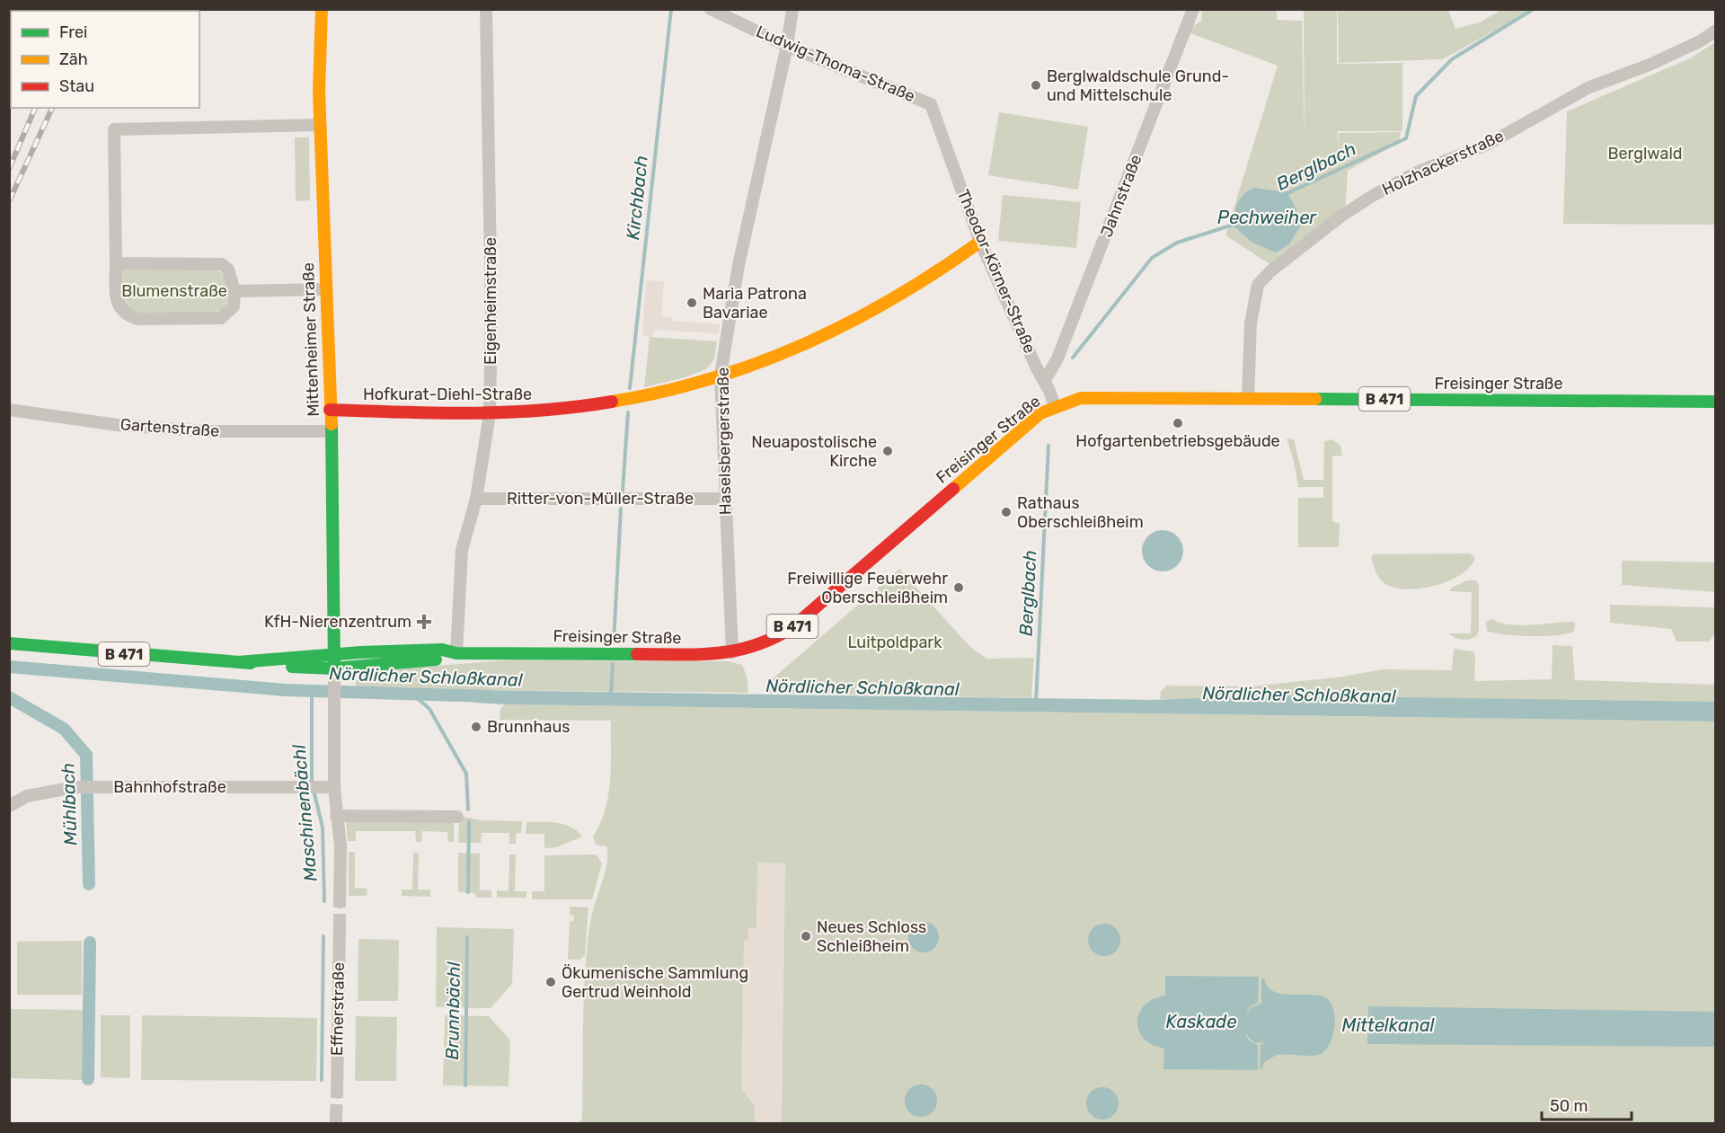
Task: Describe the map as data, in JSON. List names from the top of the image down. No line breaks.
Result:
{"streets":{"main road":["Mittenheimer Straße","Freisinger Straße","Hofkurat-Diehl-Straße","B 471"],"street":["Ludwig-Thoma-Straße","Holzhackerstraße","Jahnstraße","Theodor-Körner-Straße","Eigenheimstraße","Gartenstraße","Haselsbergerstraße","Ritter-von-Müller-Straße","Bahnhofstraße","Effnerstraße"]},"crossings":[["Ludwig-Thoma-Straße","Theodor-Körner-Straße"],["Ludwig-Thoma-Straße","Haselsbergerstraße"],["Holzhackerstraße","Freisinger Straße"],["Jahnstraße","Theodor-Körner-Straße"],["Theodor-Körner-Straße","Freisinger Straße"],["Theodor-Körner-Straße","Hofkurat-Diehl-Straße"],["Eigenheimstraße","Freisinger Straße"],["Eigenheimstraße","Hofkurat-Diehl-Straße"],["Eigenheimstraße","Ritter-von-Müller-Straße"],["Mittenheimer Straße","Freisinger Straße"],["Mittenheimer Straße","Hofkurat-Diehl-Straße"],["Mittenheimer Straße","B 471"],["Mittenheimer Straße","Gartenstraße"],["Freisinger Straße","B 471"],["Freisinger Straße","Haselsbergerstraße"],["Hofkurat-Diehl-Straße","Haselsbergerstraße"],["Haselsbergerstraße","Ritter-von-Müller-Straße"]],"water":["Berglbach","Kirchbach","Pechweiher","Nördlicher Schloßkanal","Mühlbach","Maschinenbächl","Brunnbächl","Kaskade","Mittelkanal"],"parks":["Berglwald","Blumenstraße","Luitpoldpark"],"places":{"other":["Berglwaldschule Grund- und Mittelschule","Maria Patrona Bavariae","Hofgartenbetriebsgebäude","Neuapostolische Kirche","Rathaus Oberschleißheim","Freiwillige Feuerwehr Oberschleißheim","Brunnhaus","Neues Schloss Schleißheim","Ökumenische Sammlung Gertrud Weinhold"],"health":["KfH-Nierenzentrum"]},"legend":["Frei","Zäh","Stau"],"scale_bar":"50 m"}
